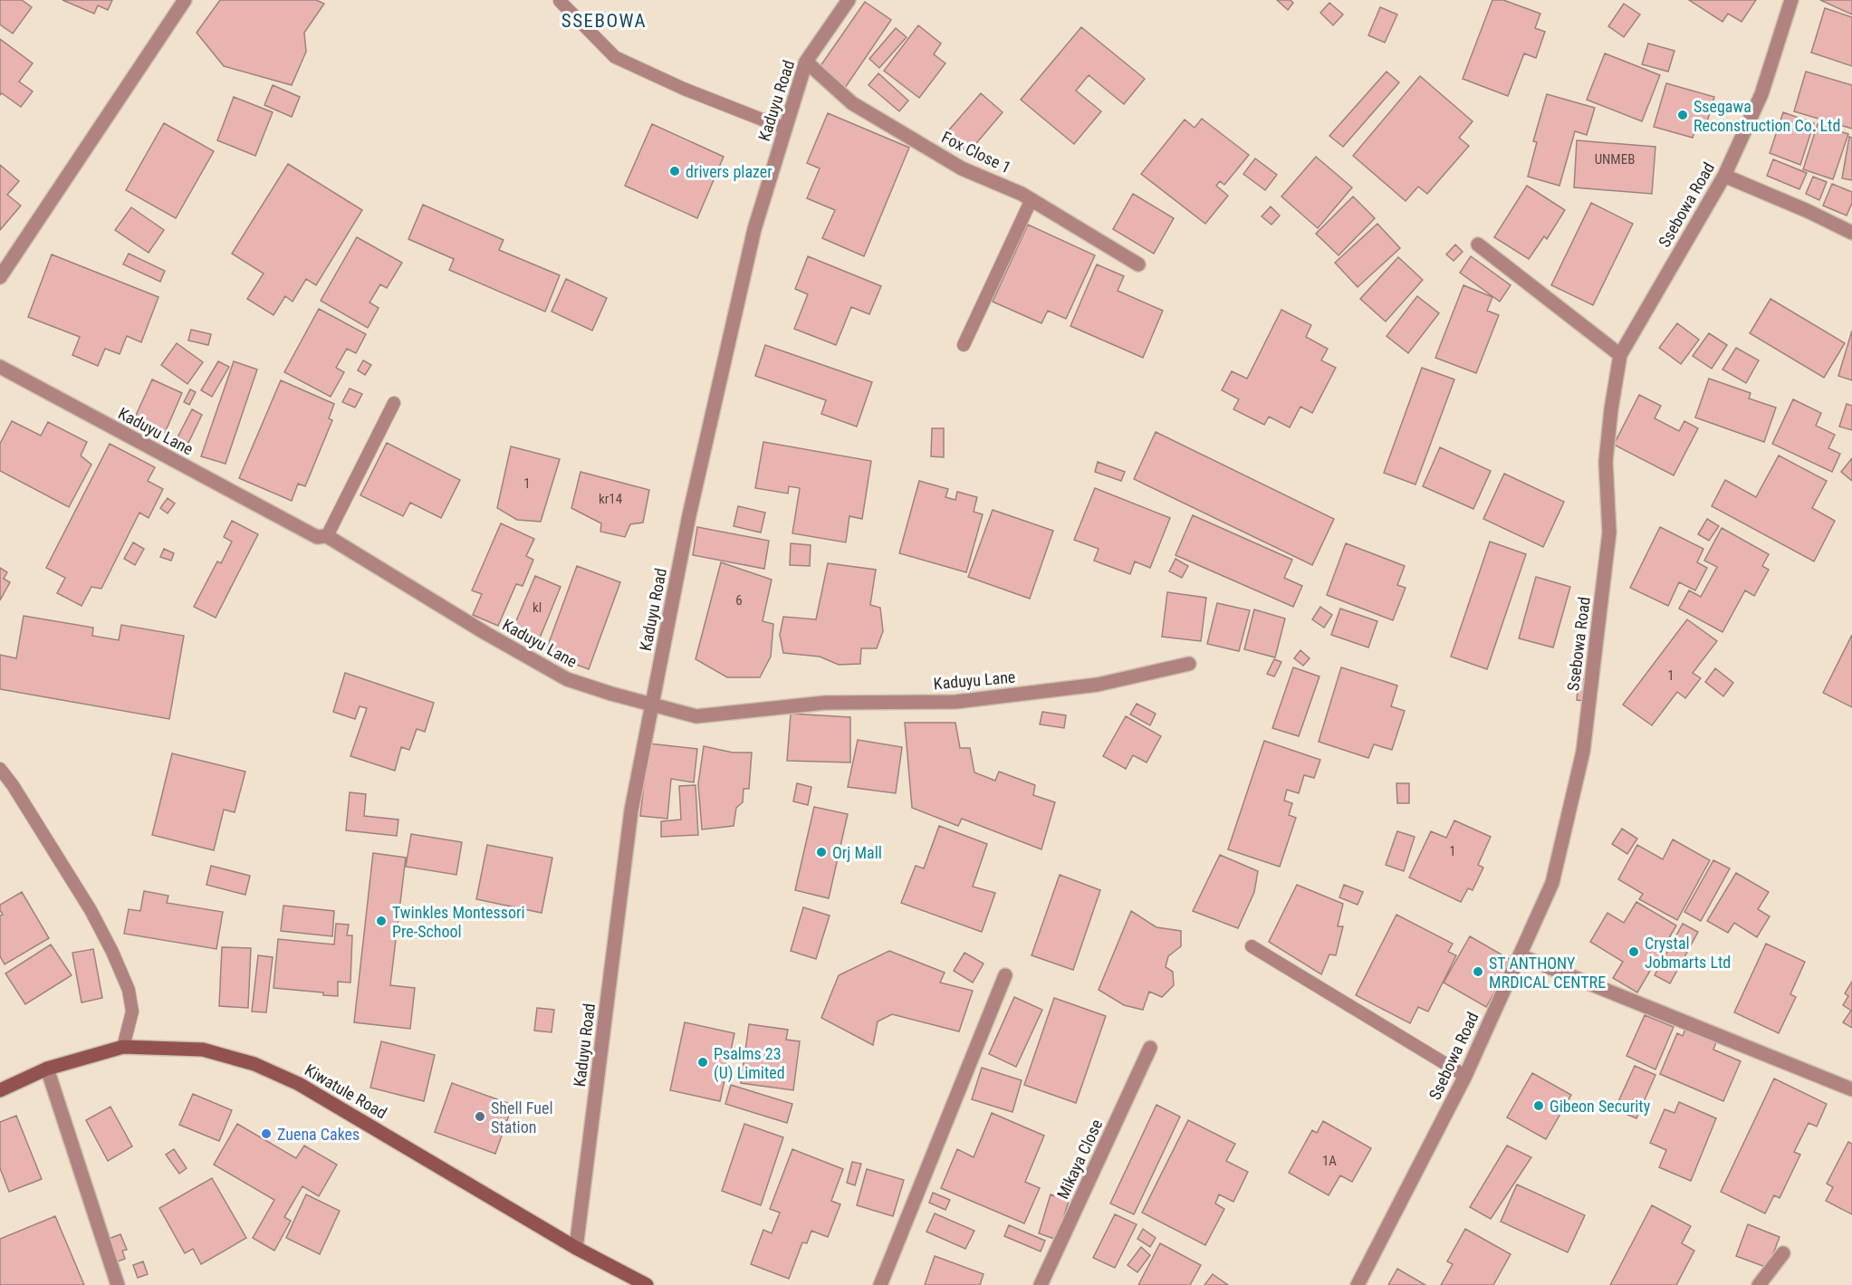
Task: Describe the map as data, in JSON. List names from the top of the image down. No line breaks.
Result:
{"streets":{"main road":["Kiwatule Road"],"street":["Kaduyu Road","Fox Close 1","Ssebowa Road","Kaduyu Lane","Mikaya Close"]},"crossings":[["Kaduyu Road","Fox Close 1"],["Kaduyu Road","Kaduyu Lane"],["Kaduyu Road","Kiwatule Road"]],"districts":["SSEBOWA"],"places":["Ssegawa Reconstruction Co. Ltd","drivers plazer","Orj Mall","Twinkles Montessori Pre-School","Crystal Jobmarts Ltd","ST ANTHONY MRDICAL CENTRE","Psalms 23 (U) Limited","Gibeon Security","Shell Fuel Station","Zuena Cakes"],"house_numbers":["UNMEB","1","kr14","6","kl","1","1","1A"]}
